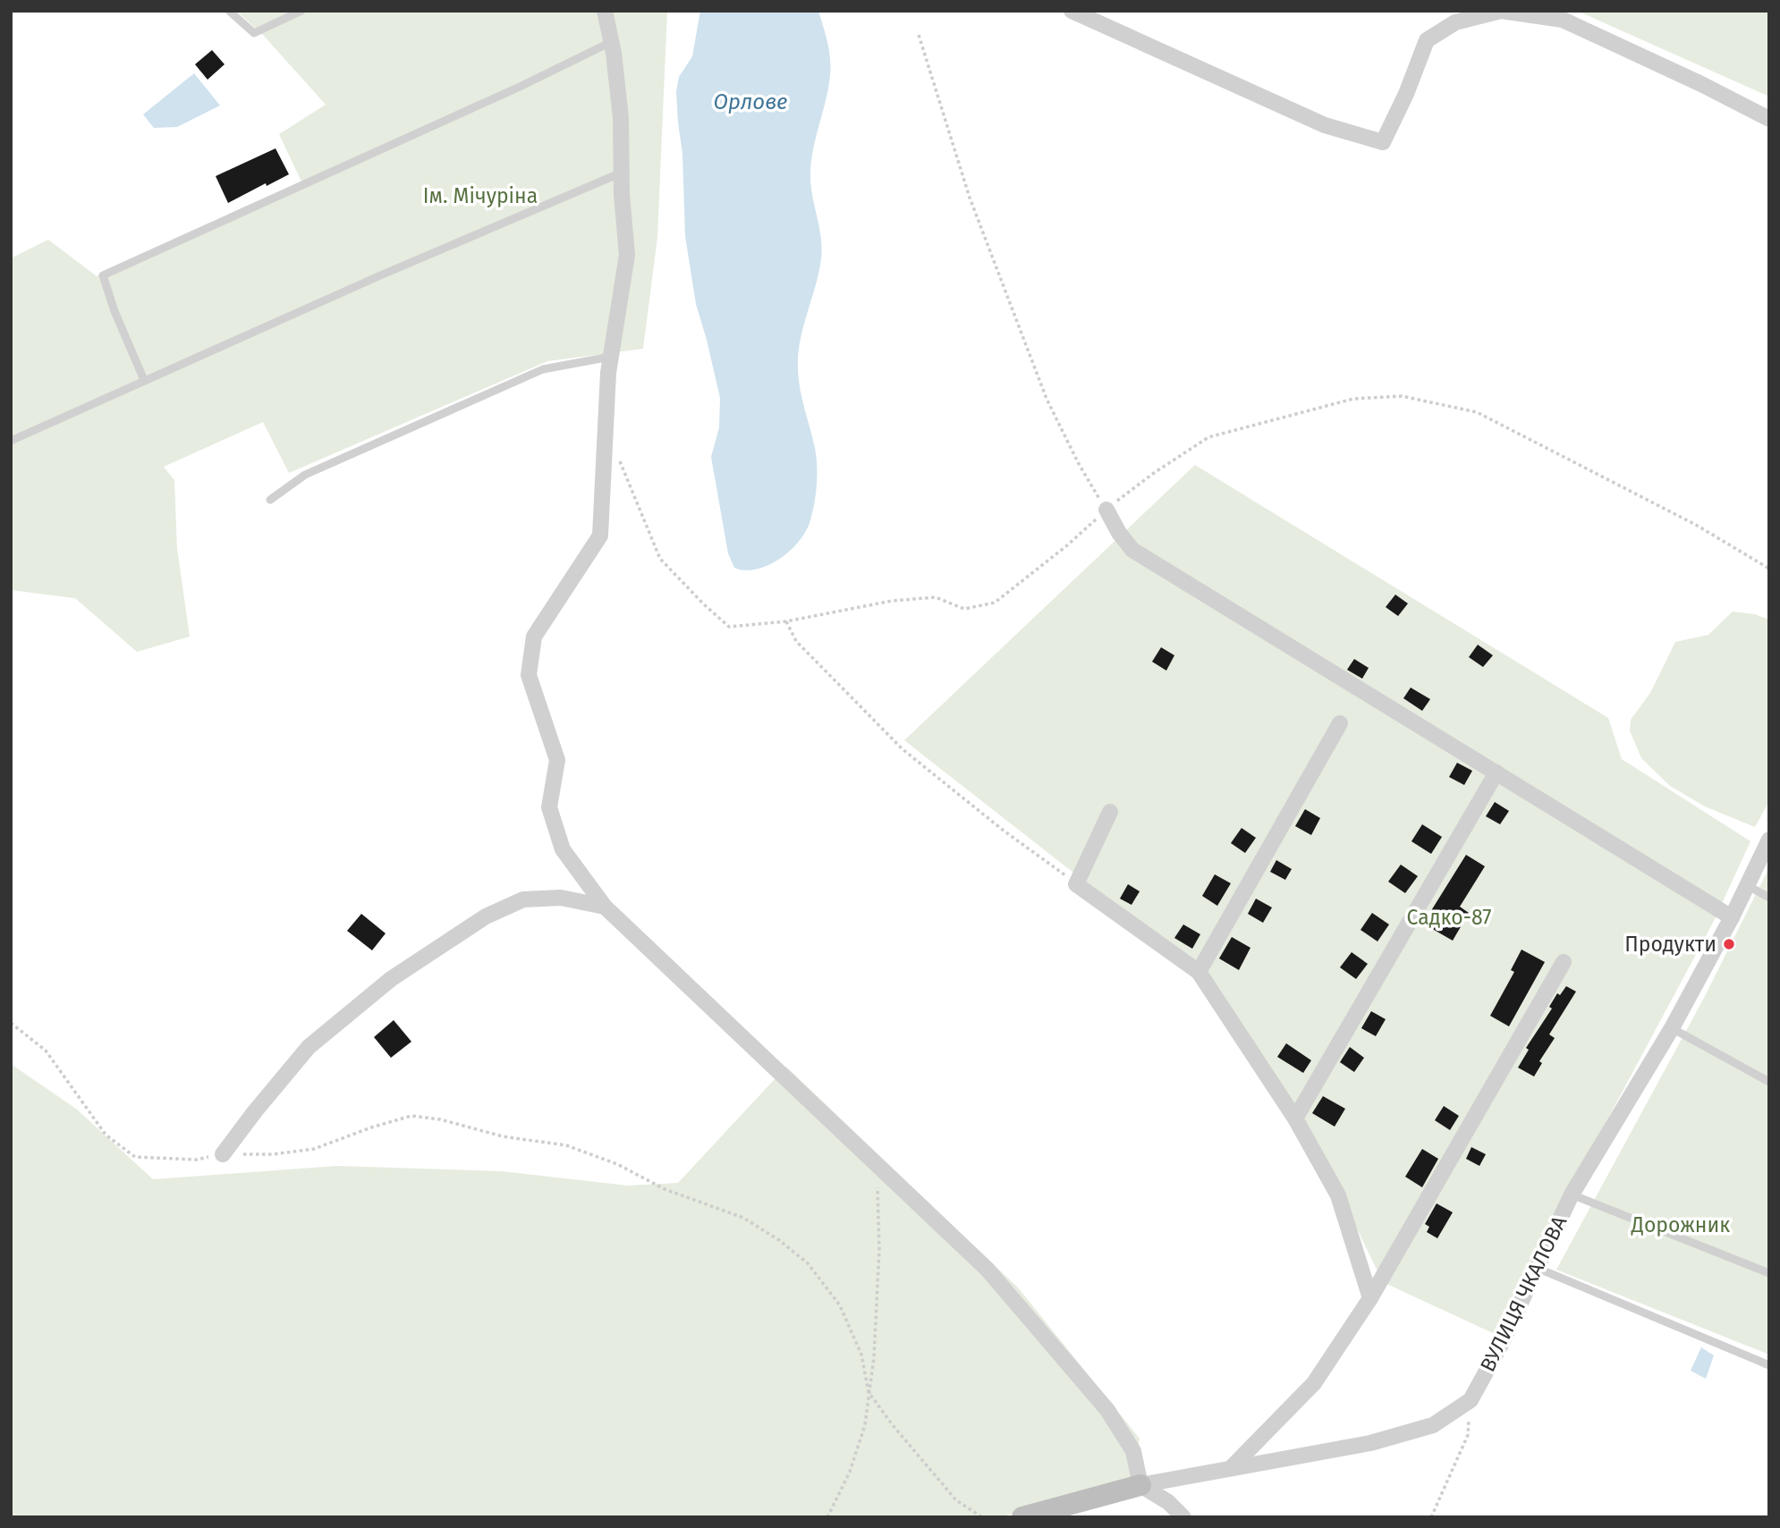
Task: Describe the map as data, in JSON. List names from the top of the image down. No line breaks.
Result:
{"streets":{"street":["ВУЛИЦЯ ЧКАЛОВА"]},"water":["Орлове"],"parks":["Ім. Мічуріна","Садко-87","Дорожник"],"places":["Продукти"]}
